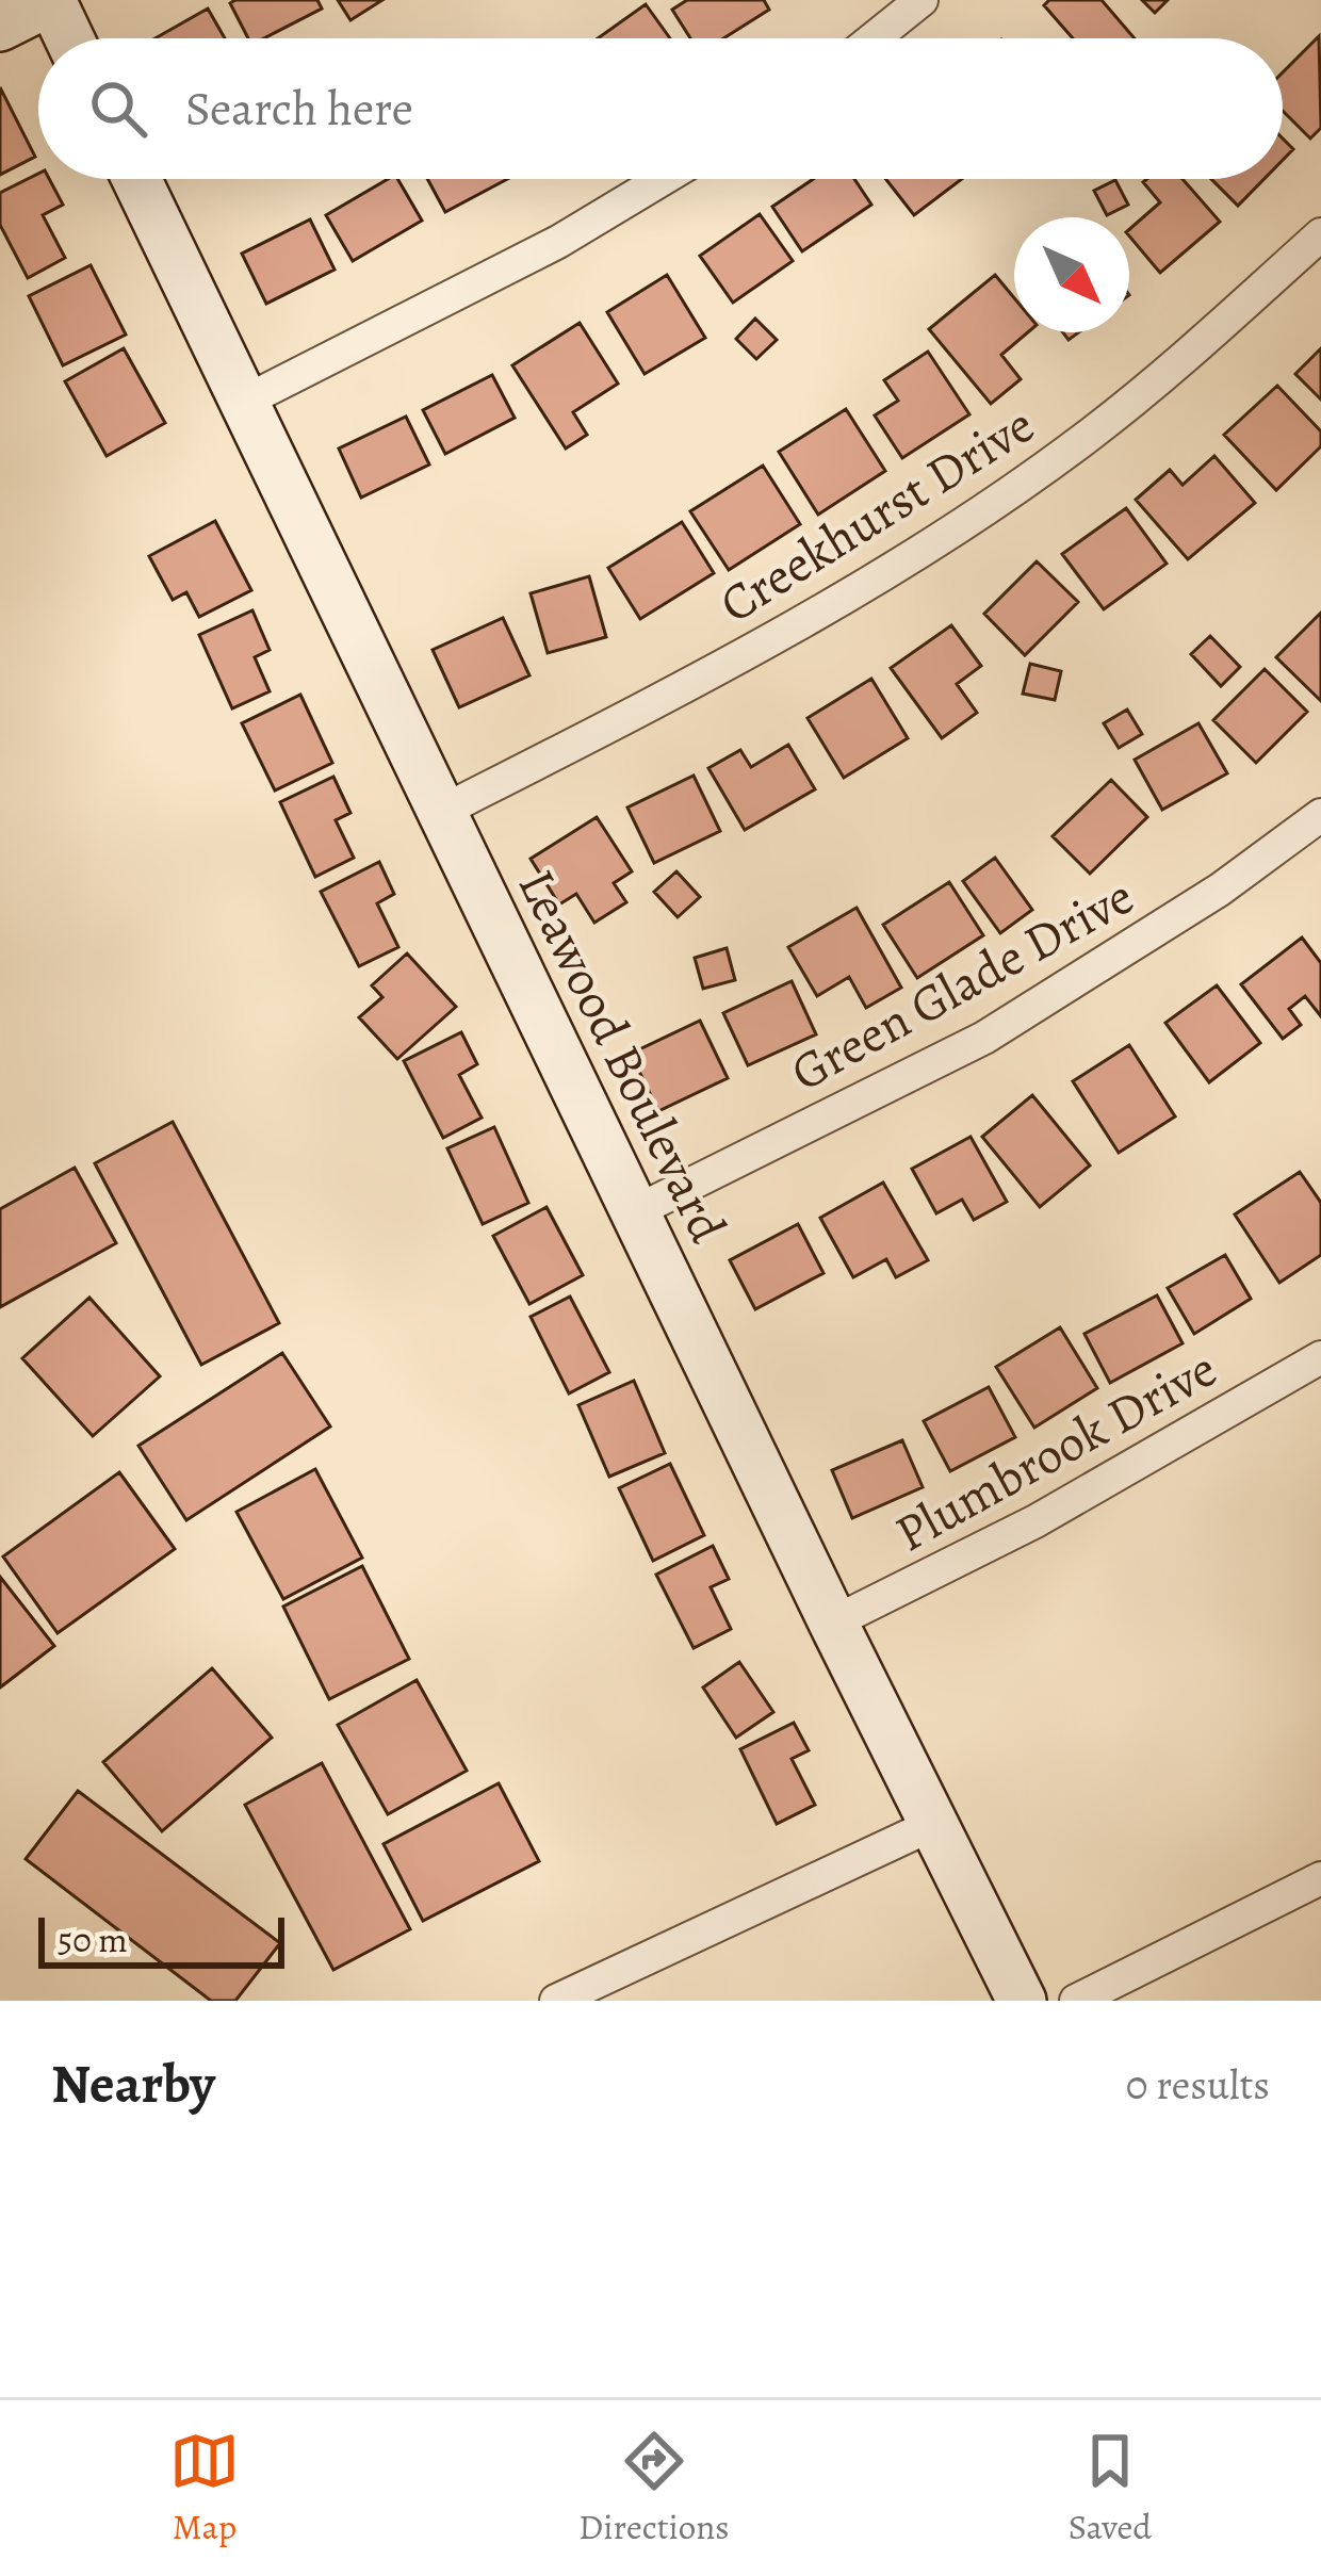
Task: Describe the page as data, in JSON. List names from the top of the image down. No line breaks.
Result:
{"streets":{"street":["Creekhurst Drive","Green Glade Drive","Leawood Boulevard","Plumbrook Drive"]},"crossings":[["Creekhurst Drive","Leawood Boulevard"],["Green Glade Drive","Leawood Boulevard"],["Leawood Boulevard","Plumbrook Drive"]],"scale_bar":"50 m","north":"bottom right","page":{"search":"Search here","scale":"50 m","heading":["Nearby","0 results"],"nav":["Map","Directions","Saved"]}}
